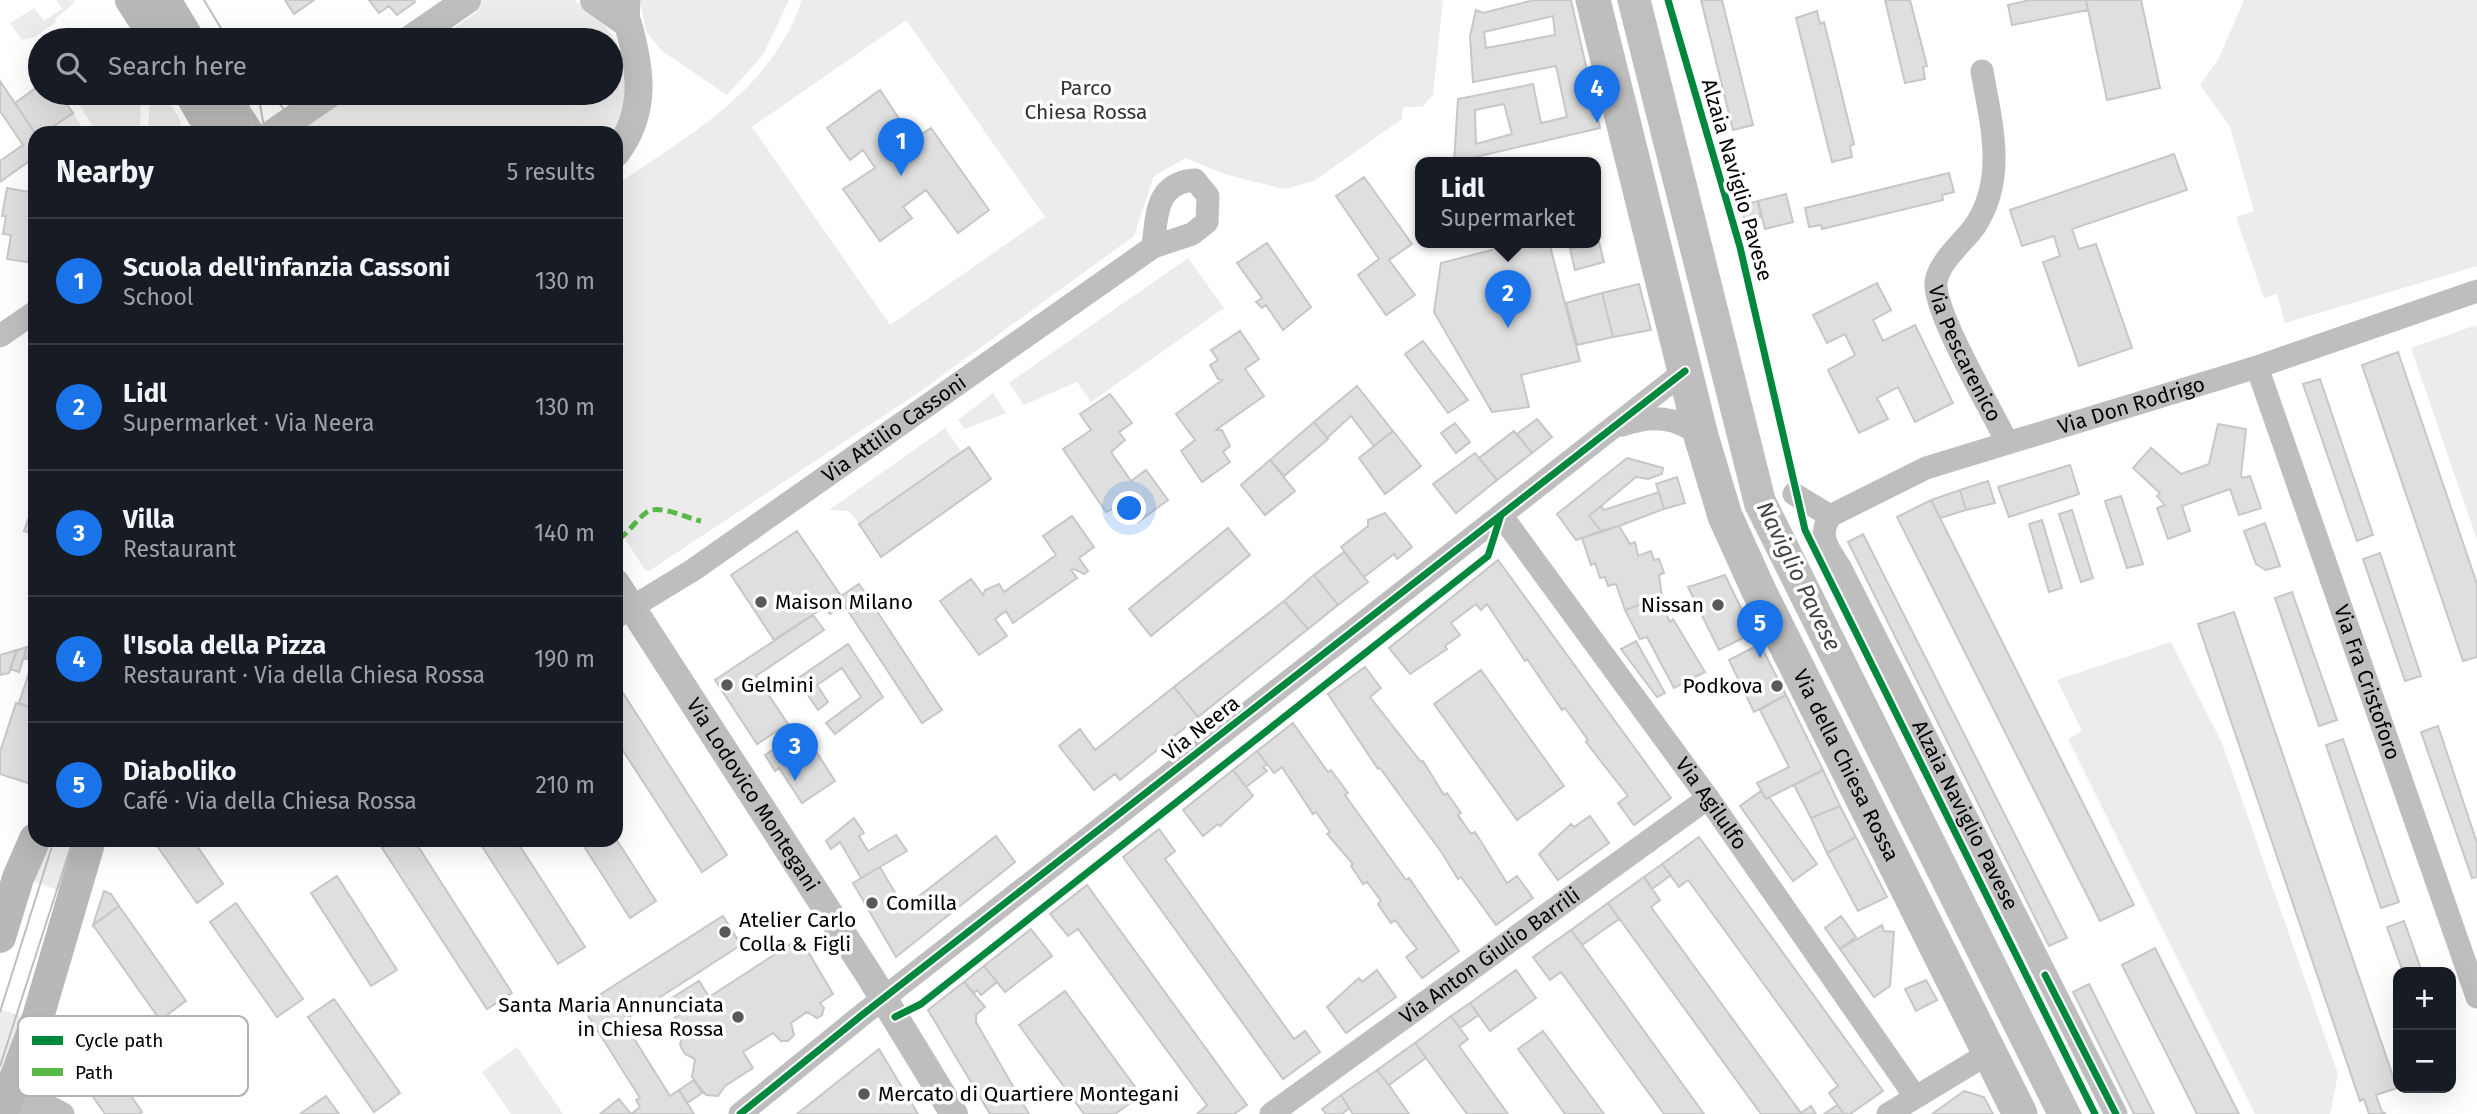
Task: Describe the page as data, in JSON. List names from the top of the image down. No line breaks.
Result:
{"streets":{"main road":["Via della Chiesa Rossa"],"street":["Alzaia Naviglio Pavese","Via Pescarenico","Via Don Rodrigo","Via Attilio Cassoni","Via Fra Cristoforo","Via Neera","Via Lodovico Montegani","Via Agilulfo","Via Anton Giulio Barrili"]},"crossings":[["Alzaia Naviglio Pavese","Via Don Rodrigo"],["Via Pescarenico","Via Don Rodrigo"],["Via Don Rodrigo","Via Fra Cristoforo"],["Via Attilio Cassoni","Via Lodovico Montegani"],["Via Neera","Via della Chiesa Rossa"],["Via Neera","Via Lodovico Montegani"],["Via Neera","Via Agilulfo"],["Via Agilulfo","Via Anton Giulio Barrili"]],"water":["Naviglio Pavese"],"parks":["Parco Chiesa Rossa"],"places":["Maison Milano","Nissan","Gelmini","Podkova","Comilla","Atelier Carlo Colla & Figli","Santa Maria Annunciata in Chiesa Rossa","Mercato di Quartiere Montegani"],"legend":["Cycle path","Path"],"page":{"search":"Search here","pins":["4","1","2","5","3"],"heading":["Nearby","5 results"],"popup":["Lidl","Supermarket"],"list":[{"mark":"1","name":"Scuola dell'infanzia Cassoni","note":"School","value":"130 m"},{"mark":"2","name":"Lidl","note":"Supermarket · Via Neera","value":"130 m"},{"mark":"3","name":"Villa","note":"Restaurant","value":"140 m"},{"mark":"4","name":"l'Isola della Pizza","note":"Restaurant · Via della Chiesa Rossa","value":"190 m"},{"mark":"5","name":"Diaboliko","note":"Café · Via della Chiesa Rossa","value":"210 m"}],"map_buttons":["+","−"]}}
